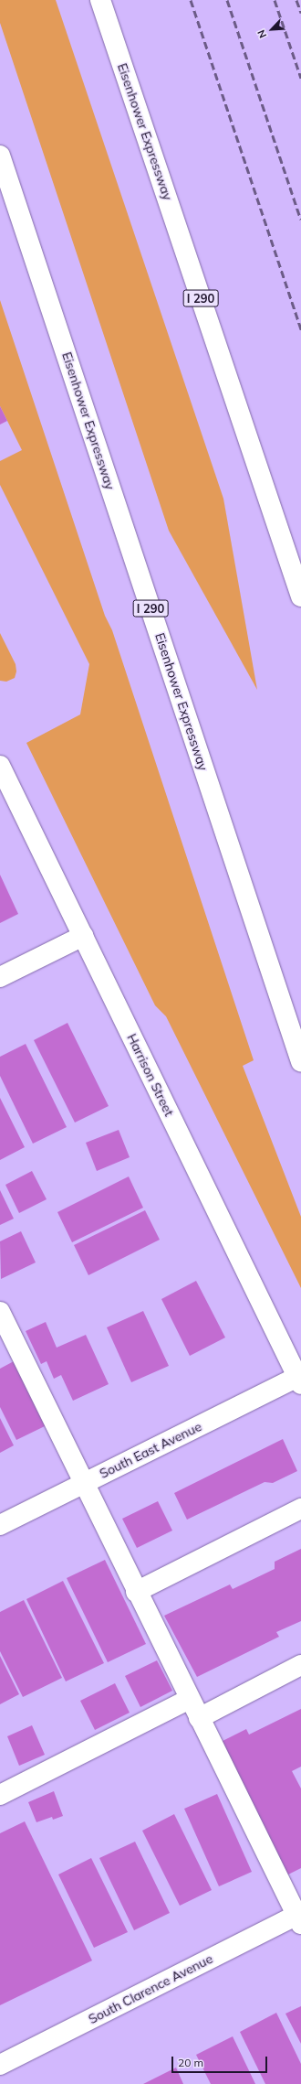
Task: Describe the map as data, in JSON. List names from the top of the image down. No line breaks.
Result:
{"streets":{"main road":["Eisenhower Expressway","I 290","Harrison Street","South East Avenue","South Clarence Avenue"]},"crossings":[["Harrison Street","South East Avenue"]],"scale_bar":"20 m","north":"bottom left"}
